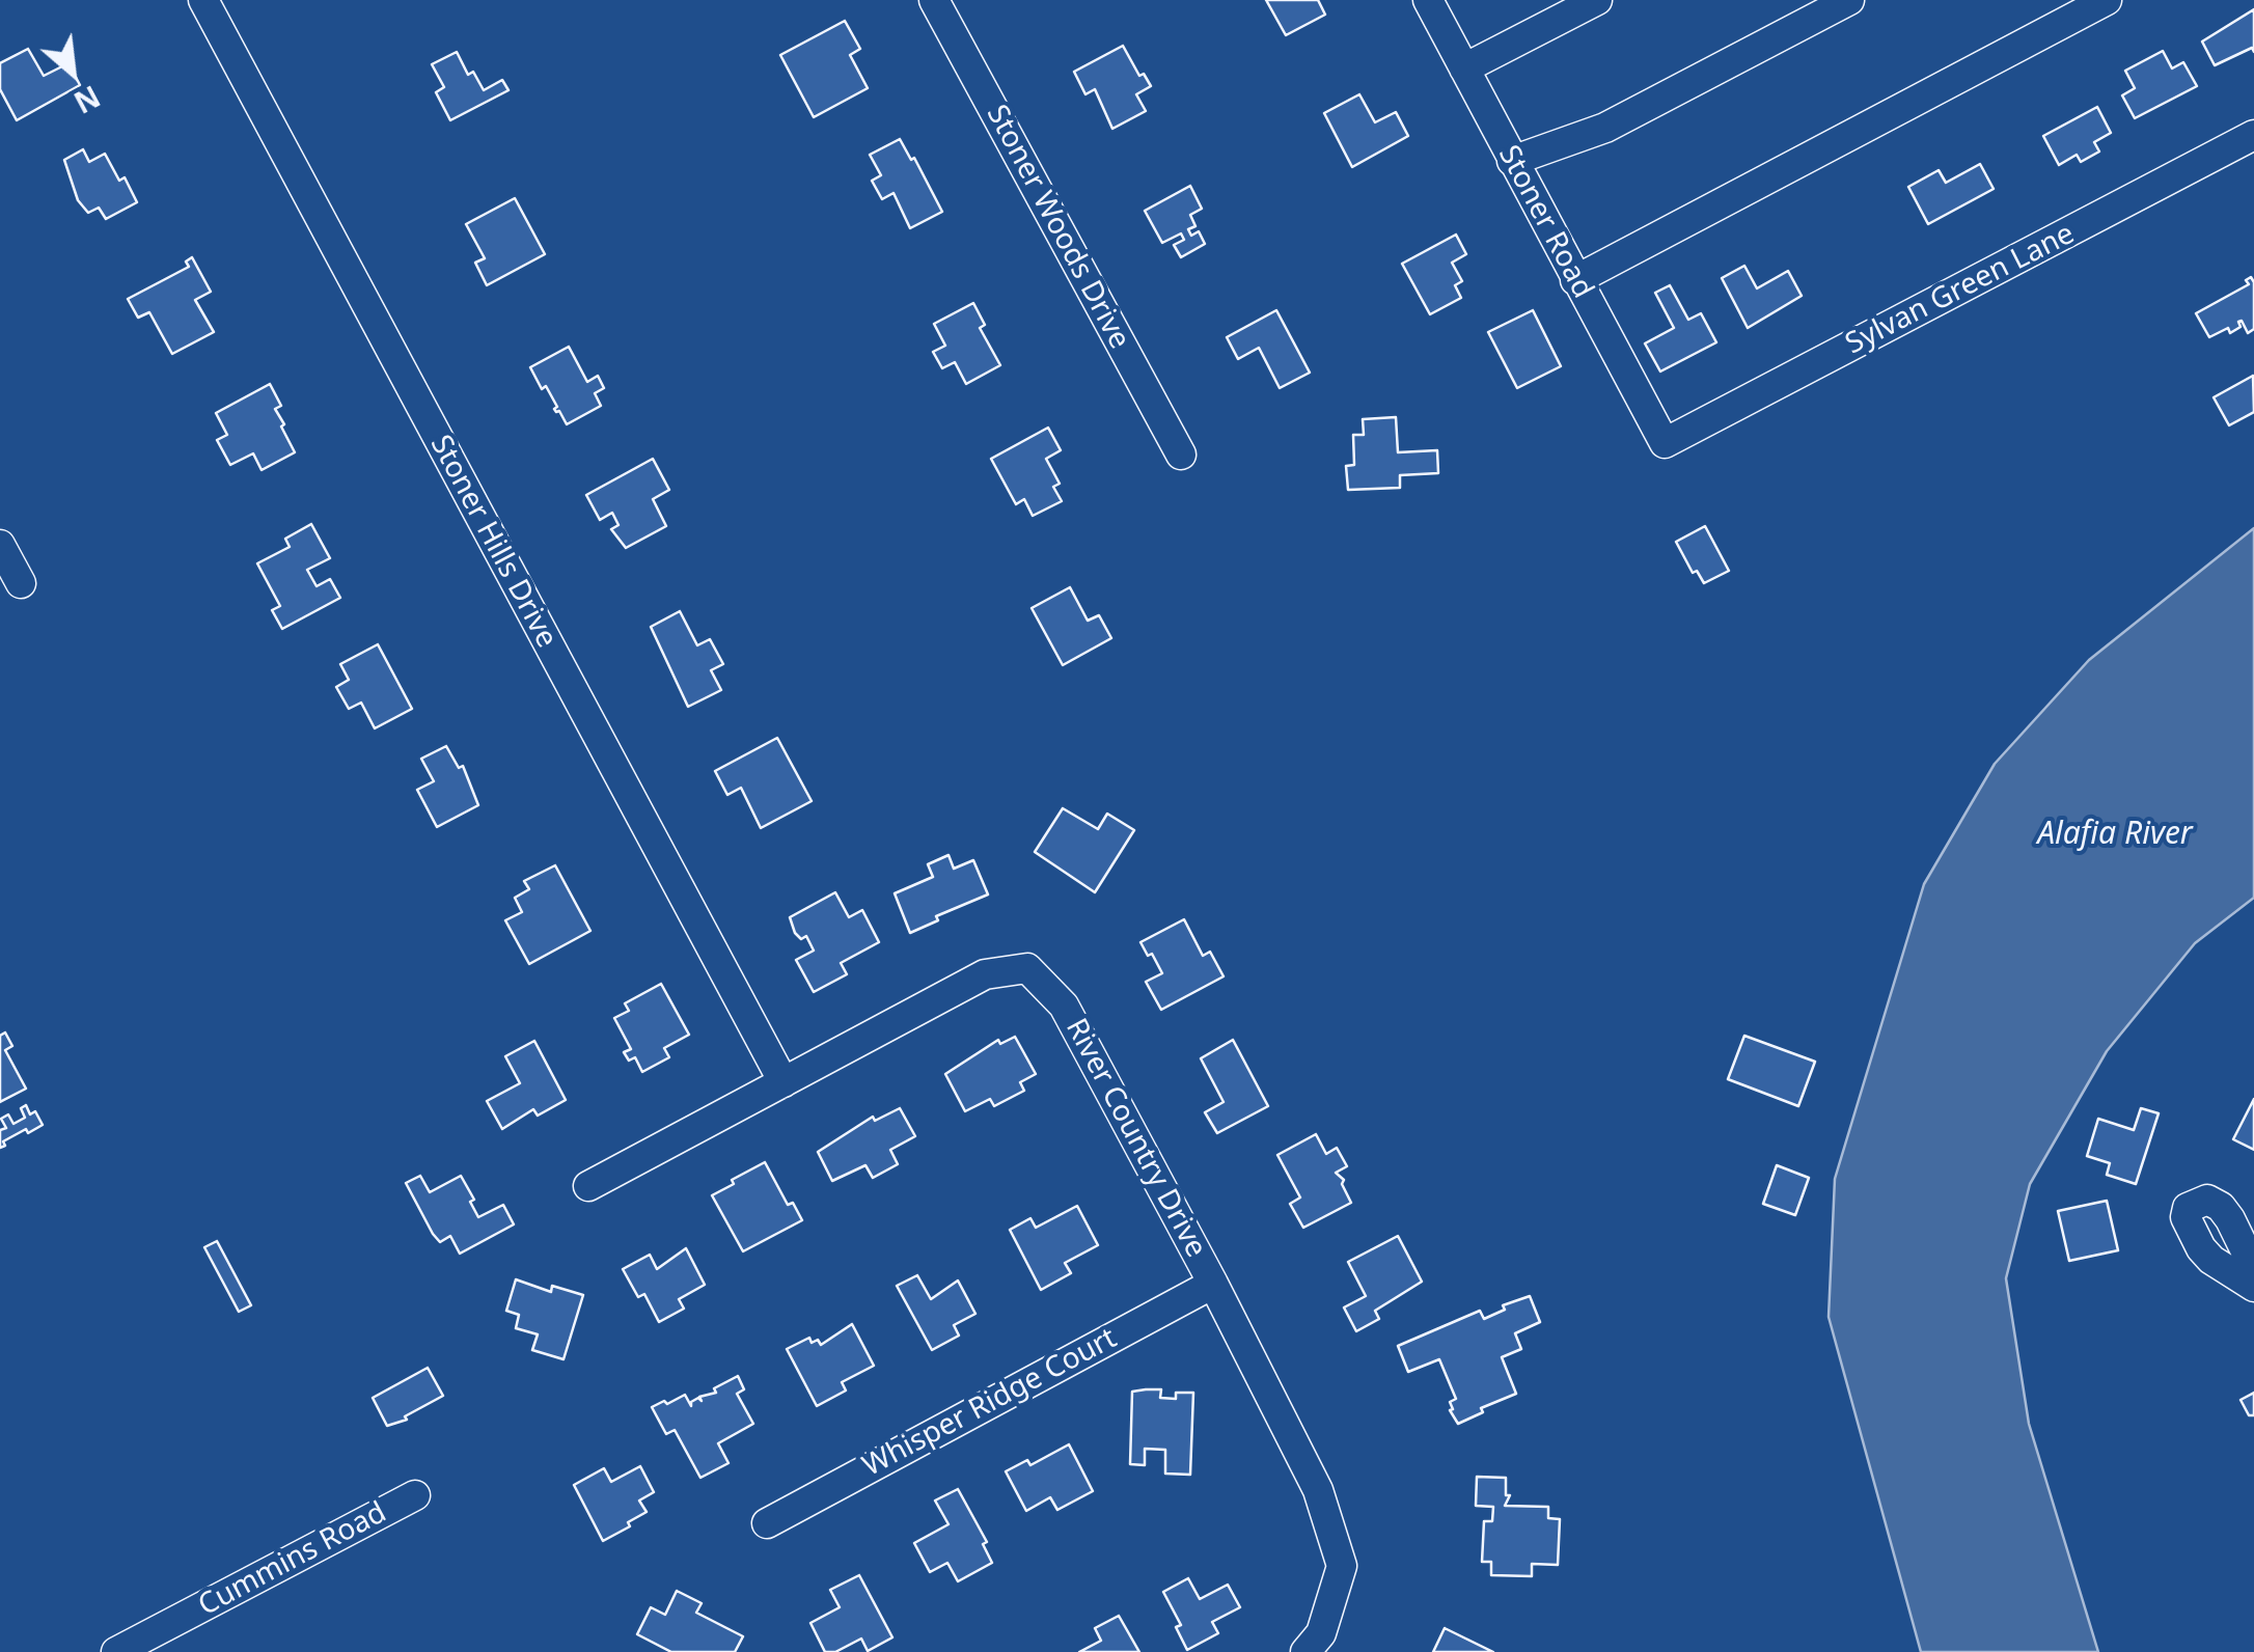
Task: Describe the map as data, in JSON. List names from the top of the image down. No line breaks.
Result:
{"streets":{"street":["Stoner Road","Stoner Woods Drive","Sylvan Green Lane","Stoner Hills Drive","River Country Drive","Whisper Ridge Court","Cummins Road"]},"crossings":[["Stoner Road","Sylvan Green Lane"],["Stoner Hills Drive","River Country Drive"],["River Country Drive","Whisper Ridge Court"]],"water":["Alafia River"],"north":"bottom right"}
